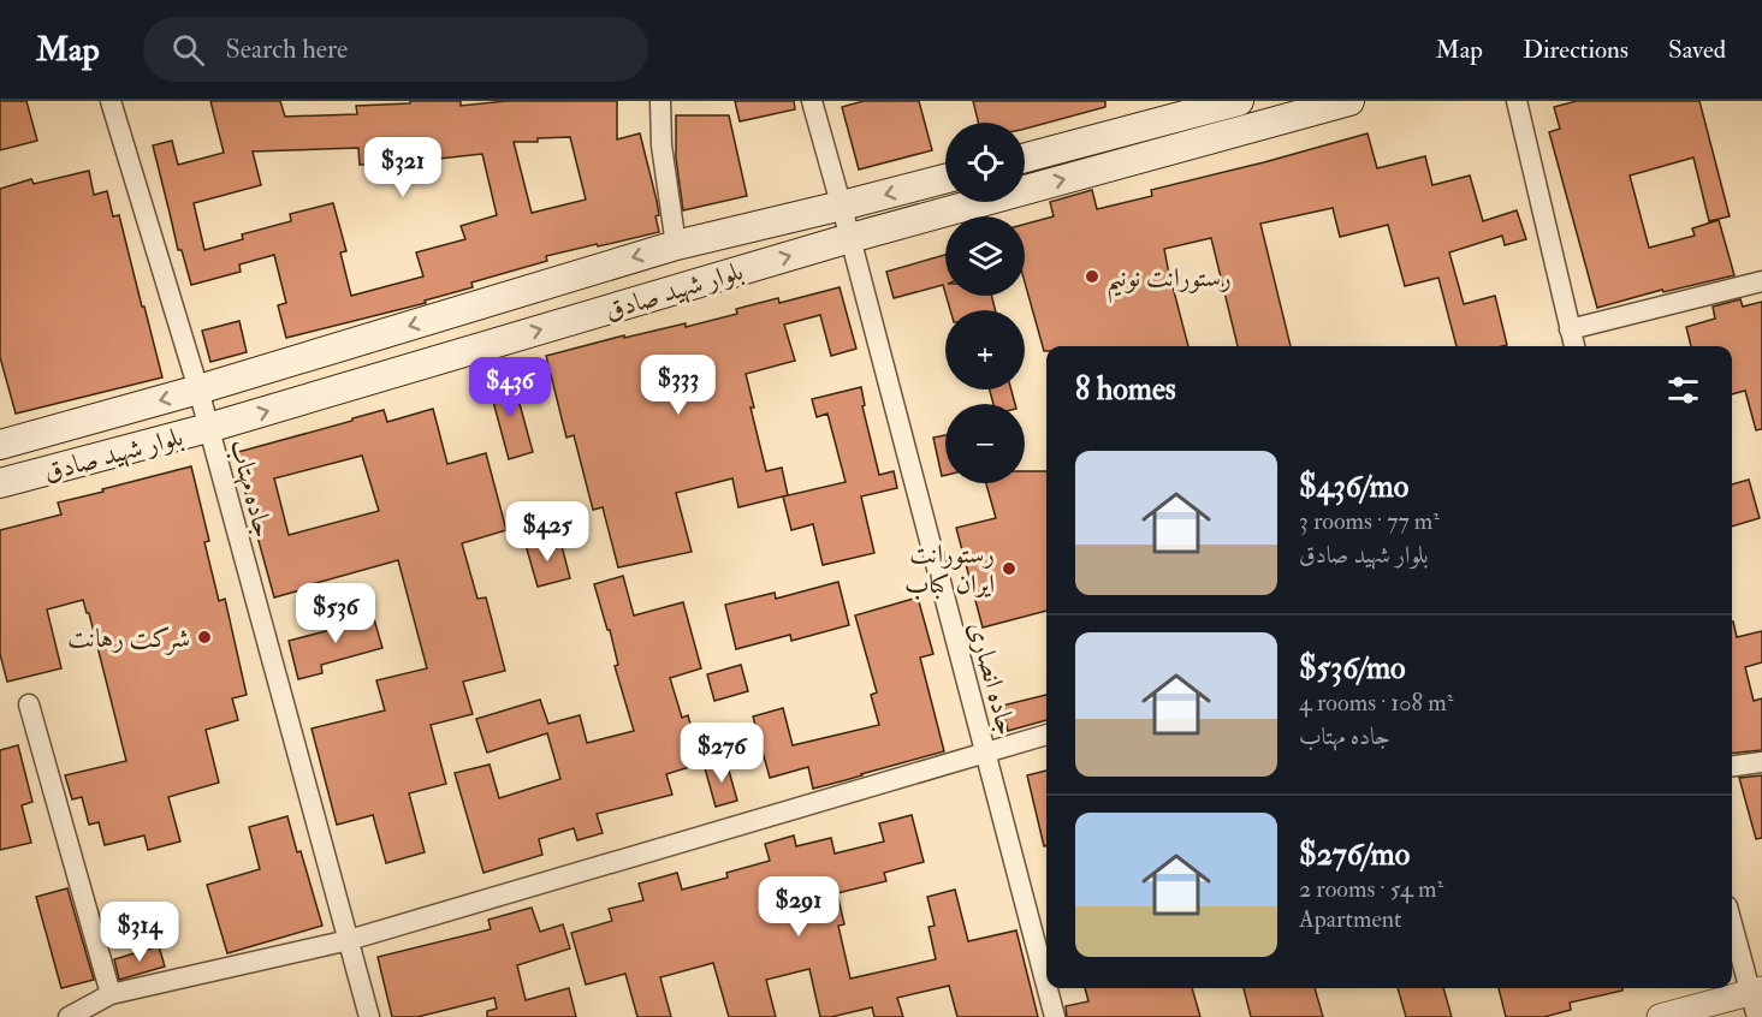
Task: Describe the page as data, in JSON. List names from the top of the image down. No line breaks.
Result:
{"streets":{"main road":["بلوار شهید صادق"],"street":["جاده مهتاب","جاده انصاری"]},"crossings":[["بلوار شهید صادق","جاده مهتاب"],["بلوار شهید صادق","جاده انصاری"]],"places":["رستورانت نونیم","رستورانت ایران کباب","شرکت رهانت"],"page":{"header":"Map","search":"Search here","nav":["Map","Directions","Saved"],"map_buttons":["+","−"],"price":["$321","$333","$436","$425","$536","$276","$291","$314"],"heading":"8 homes","list":[{"name":"$436/mo","note":"3 rooms · 77 m² · بلوار شهید صادق"},{"name":"$536/mo","note":"4 rooms · 108 m² · جاده مهتاب"},{"name":"$276/mo","note":"2 rooms · 54 m² · Apartment"}]}}
